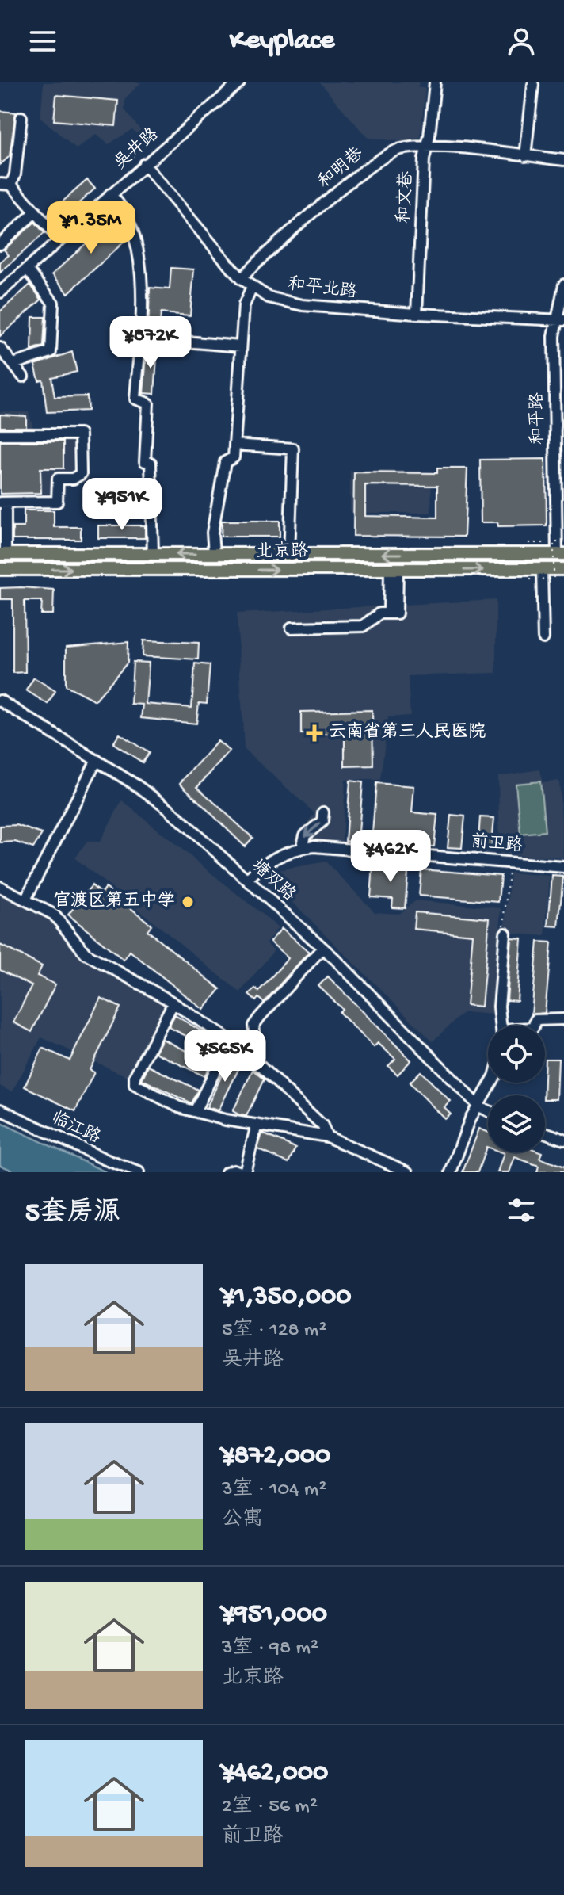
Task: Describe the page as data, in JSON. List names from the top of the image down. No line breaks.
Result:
{"streets":{"main road":["北京路"],"street":["吴井路","和明巷","和文巷","和平北路","和平路","前卫路","塘双路","临江路"]},"crossings":[["吴井路","和平北路"],["和明巷","和文巷"],["和明巷","和平北路"],["和文巷","和平北路"],["和平北路","和平路"],["和平路","北京路"],["前卫路","塘双路"]],"places":{"health":["云南省第三人民医院"],"other":["官渡区第五中学"]},"page":{"header":"Keyplace","price":["¥1.35M","¥872K","¥951K","¥462K","¥565K"],"heading":"5套房源","list":[{"name":"¥1,350,000","note":"5室 · 128 m² · 吴井路"},{"name":"¥872,000","note":"3室 · 104 m² · 公寓"},{"name":"¥951,000","note":"3室 · 98 m² · 北京路"},{"name":"¥462,000","note":"2室 · 56 m² · 前卫路"}]}}
